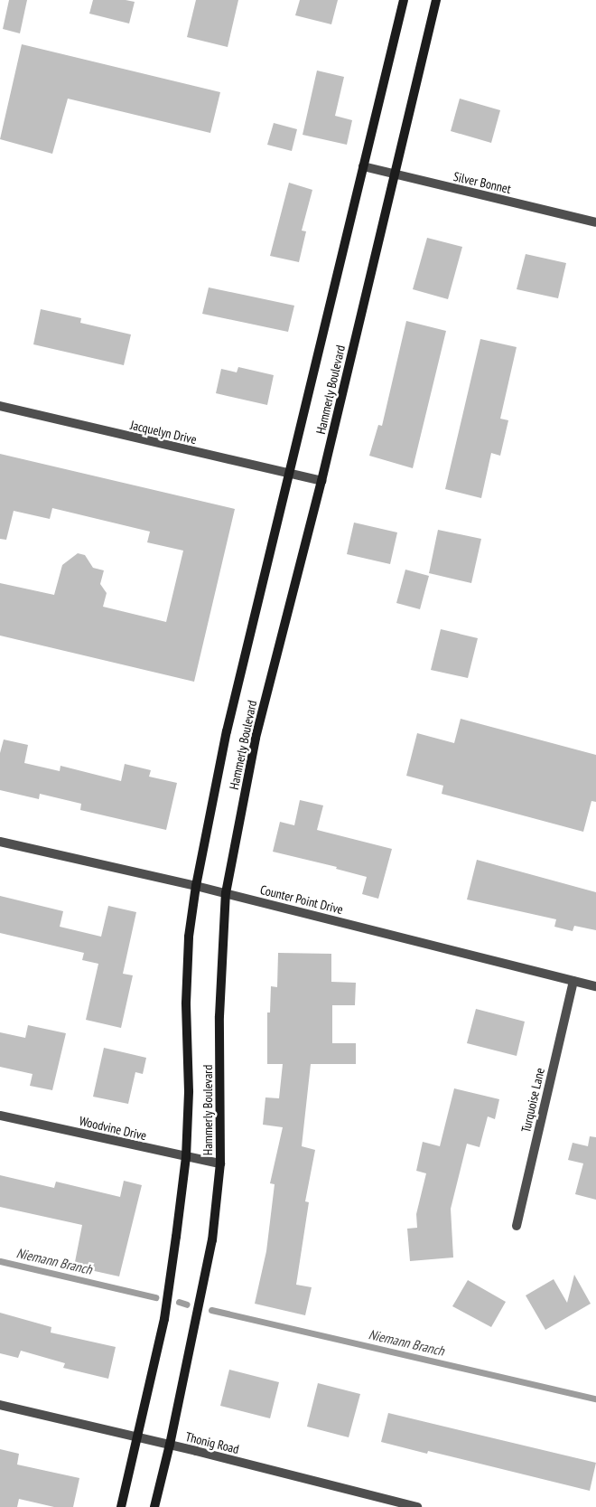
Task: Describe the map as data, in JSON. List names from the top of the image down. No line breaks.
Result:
{"streets":{"main road":["Hammerly Boulevard"],"street":["Silver Bonnet","Jacquelyn Drive","Counter Point Drive","Turquoise Lane","Woodvine Drive","Thonig Road"]},"crossings":[["Silver Bonnet","Hammerly Boulevard"],["Hammerly Boulevard","Jacquelyn Drive"],["Hammerly Boulevard","Counter Point Drive"],["Hammerly Boulevard","Woodvine Drive"],["Hammerly Boulevard","Thonig Road"],["Counter Point Drive","Turquoise Lane"]],"water":["Niemann Branch"]}
